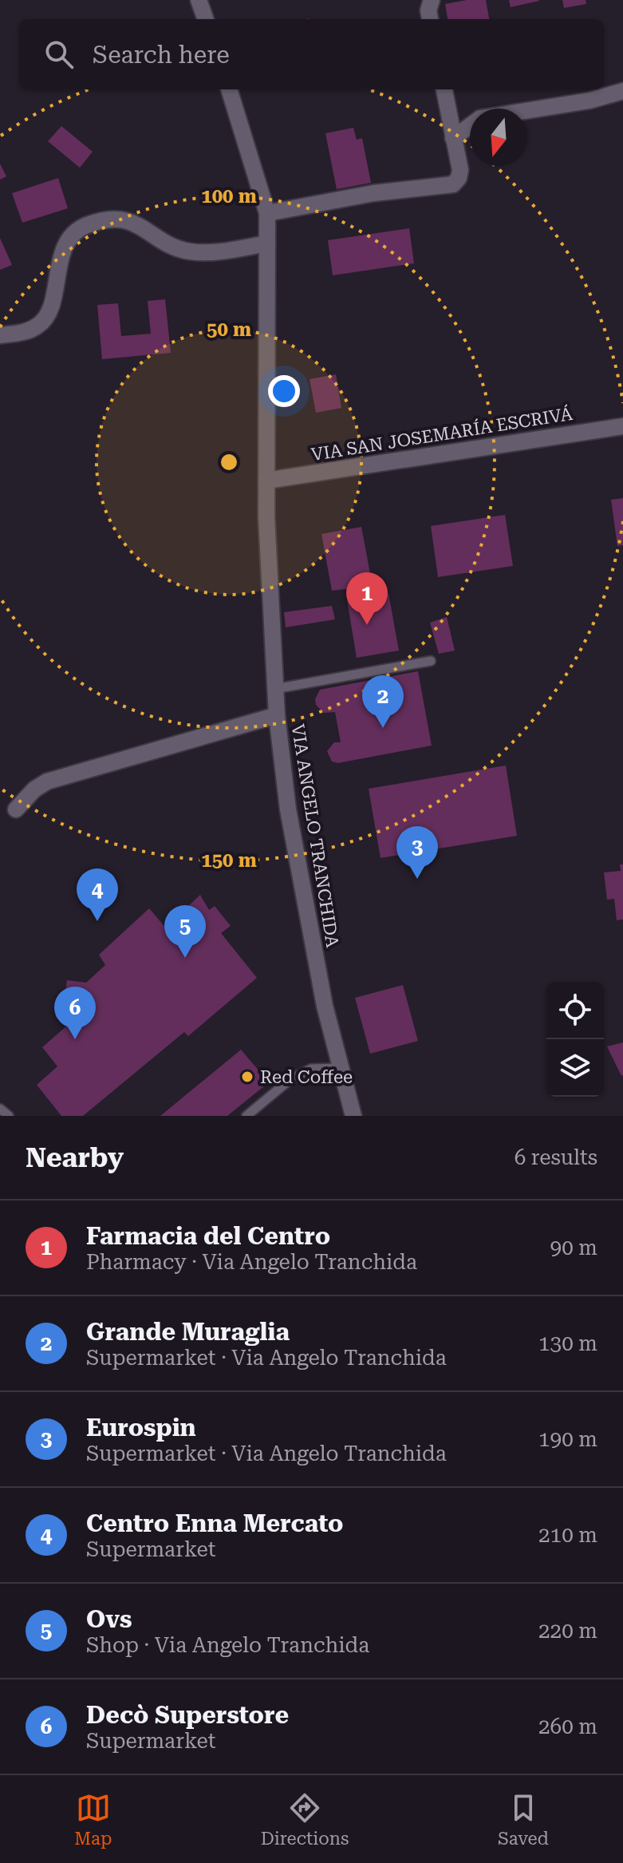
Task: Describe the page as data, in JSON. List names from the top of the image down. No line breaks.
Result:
{"streets":{"street":["VIA SAN JOSEMARÍA ESCRIVÁ","VIA ANGELO TRANCHIDA"]},"crossings":[["VIA SAN JOSEMARÍA ESCRIVÁ","VIA ANGELO TRANCHIDA"]],"places":["Red Coffee"],"north":"bottom","page":{"search":"Search here","pins":["1","2","3","4","5","6"],"heading":["Nearby","6 results"],"list":[{"mark":"1","name":"Farmacia del Centro","note":"Pharmacy · Via Angelo Tranchida","value":"90 m"},{"mark":"2","name":"Grande Muraglia","note":"Supermarket · Via Angelo Tranchida","value":"130 m"},{"mark":"3","name":"Eurospin","note":"Supermarket · Via Angelo Tranchida","value":"190 m"},{"mark":"4","name":"Centro Enna Mercato","note":"Supermarket","value":"210 m"},{"mark":"5","name":"Ovs","note":"Shop · Via Angelo Tranchida","value":"220 m"},{"mark":"6","name":"Decò Superstore","note":"Supermarket","value":"260 m"}],"nav":["Map","Directions","Saved"]},"rings":["100 m","50 m","150 m"]}
